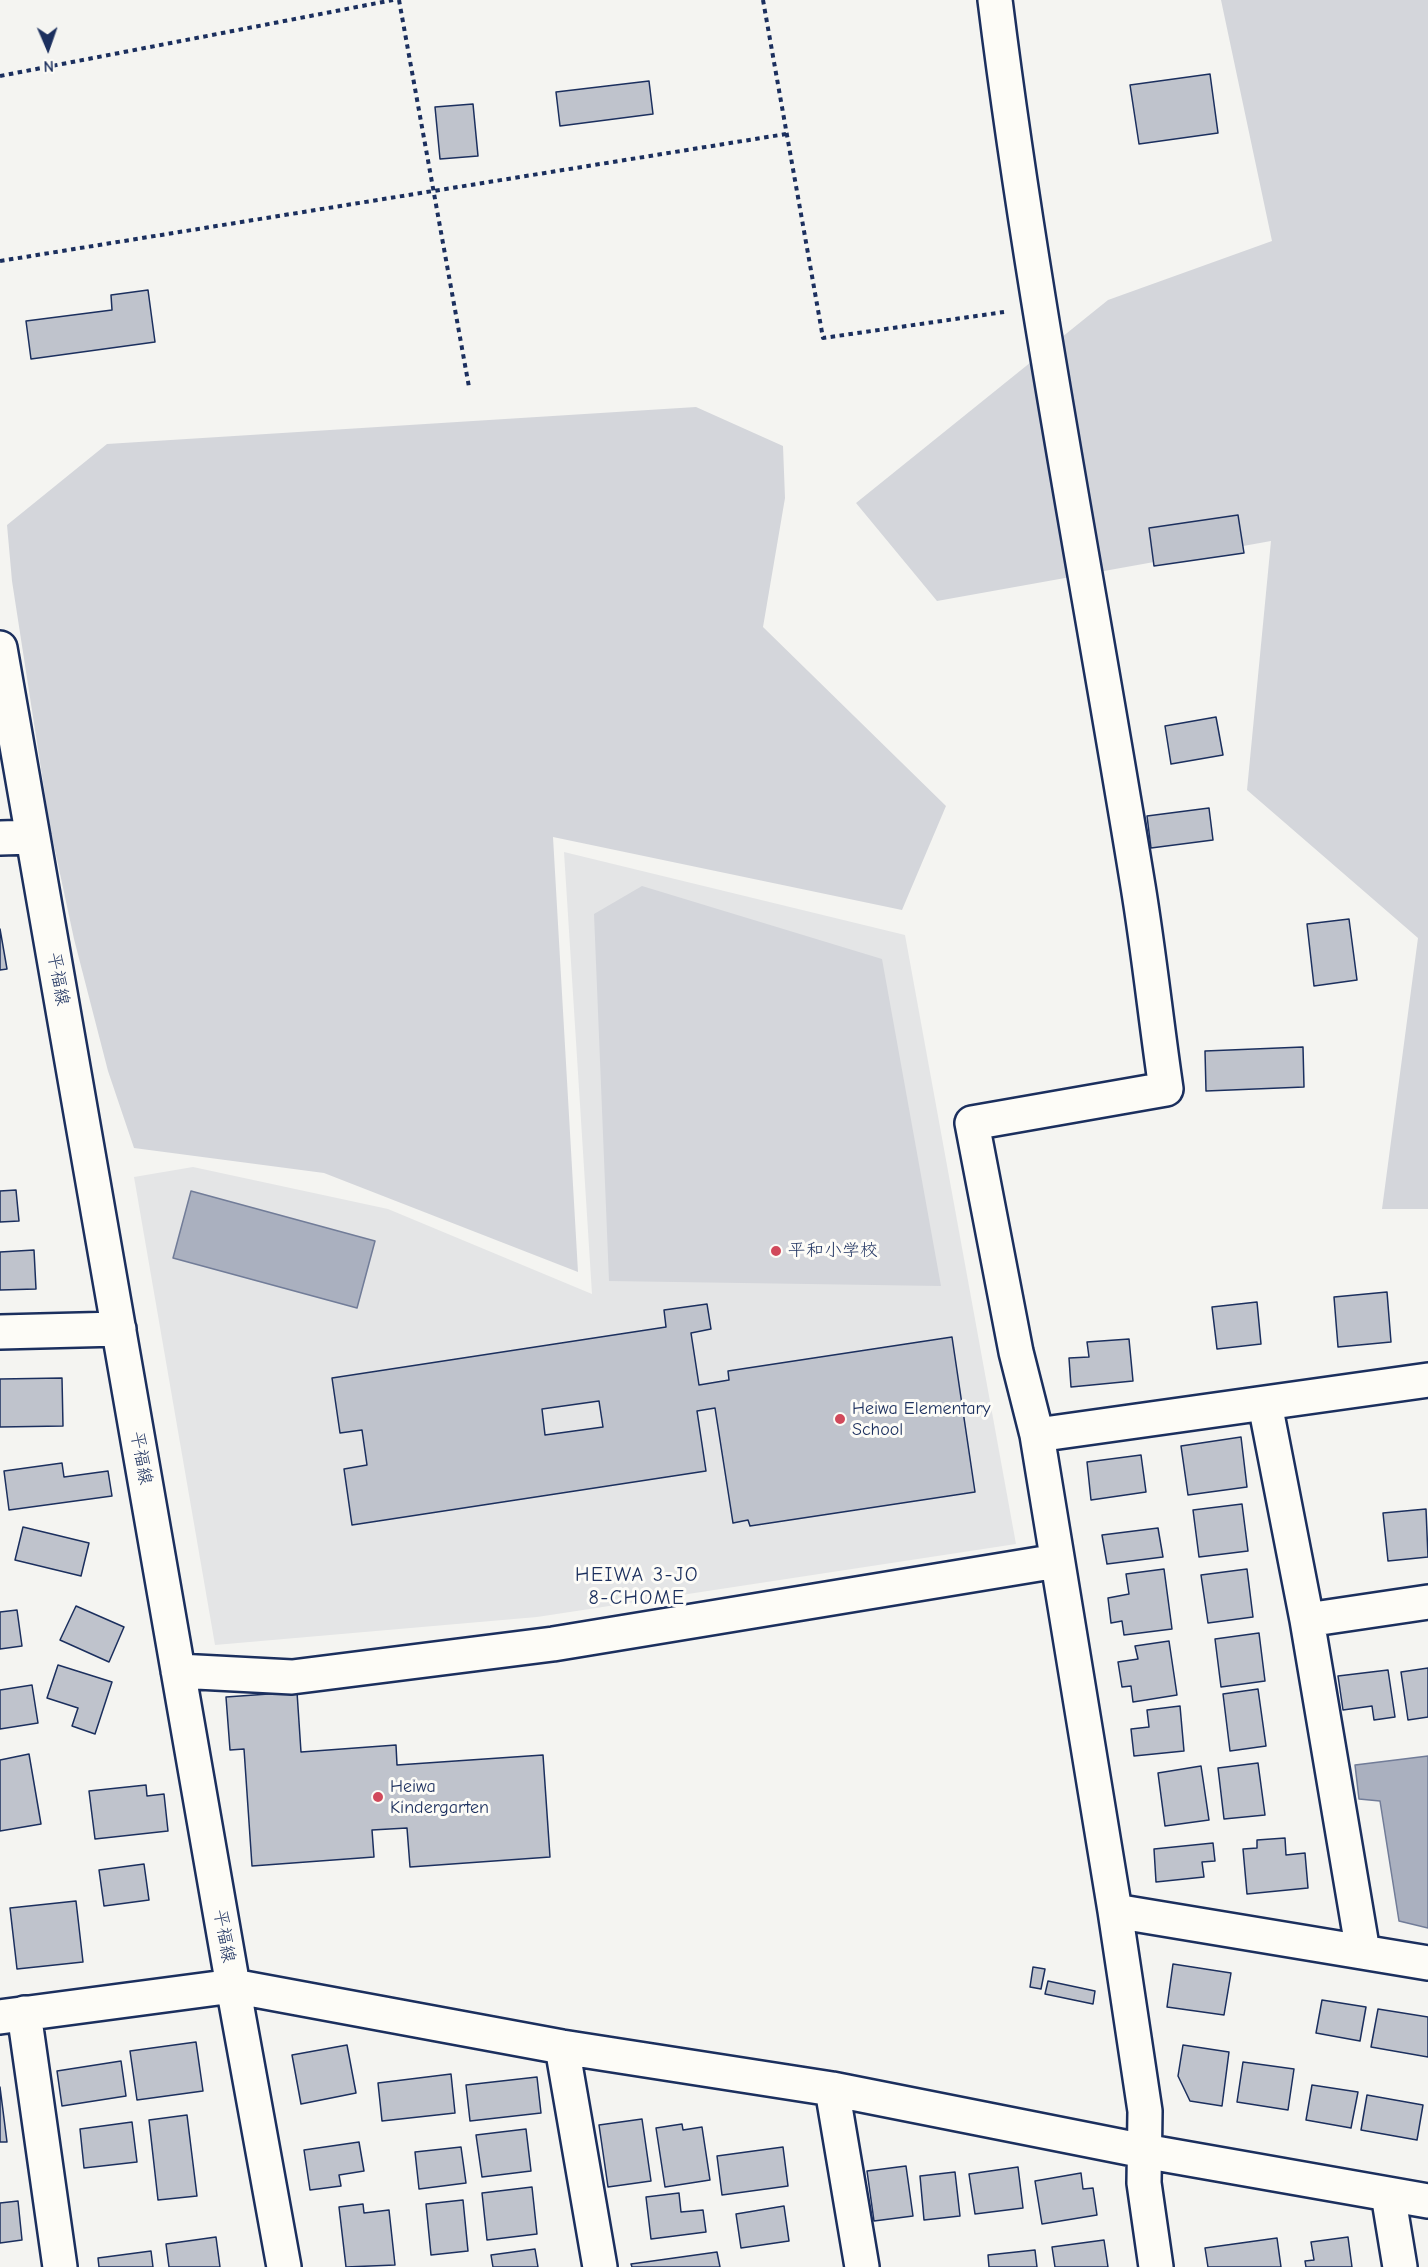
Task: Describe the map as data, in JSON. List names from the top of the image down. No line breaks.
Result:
{"streets":{"street":["平福線"]},"districts":["HEIWA 3-JO 8-CHOME"],"places":["平和小学校","Heiwa Elementary School","Heiwa Kindergarten"],"north":"bottom"}
